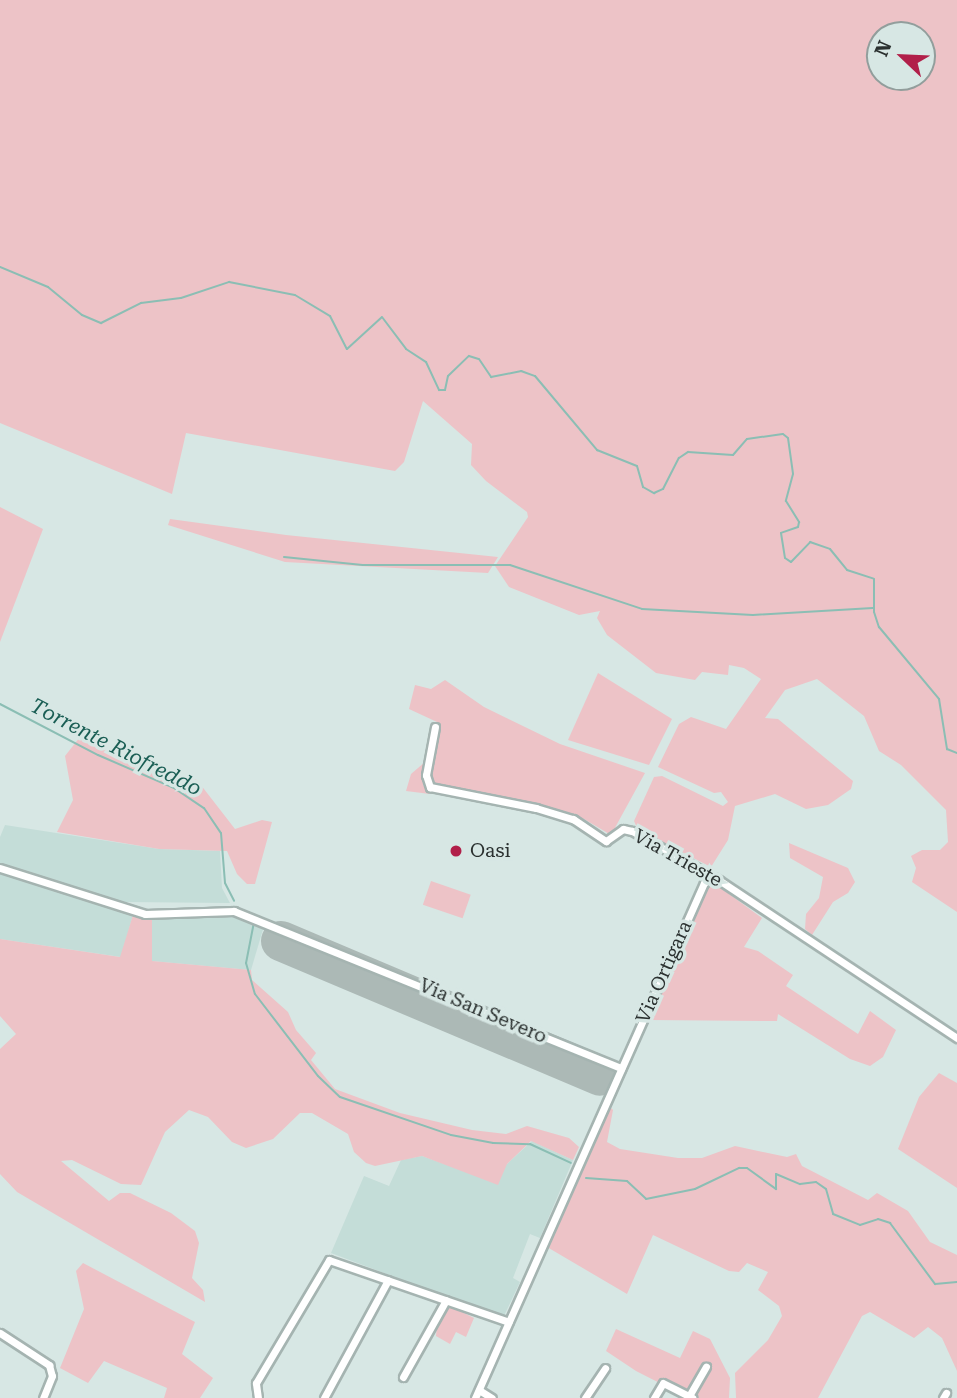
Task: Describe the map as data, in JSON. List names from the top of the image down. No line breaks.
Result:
{"streets":{"street":["Via Trieste","Via Ortigara","Via San Severo"]},"crossings":[["Via Trieste","Via Ortigara"],["Via Ortigara","Via San Severo"]],"water":["Torrente Riofreddo"],"places":["Oasi"],"north":"top left"}
